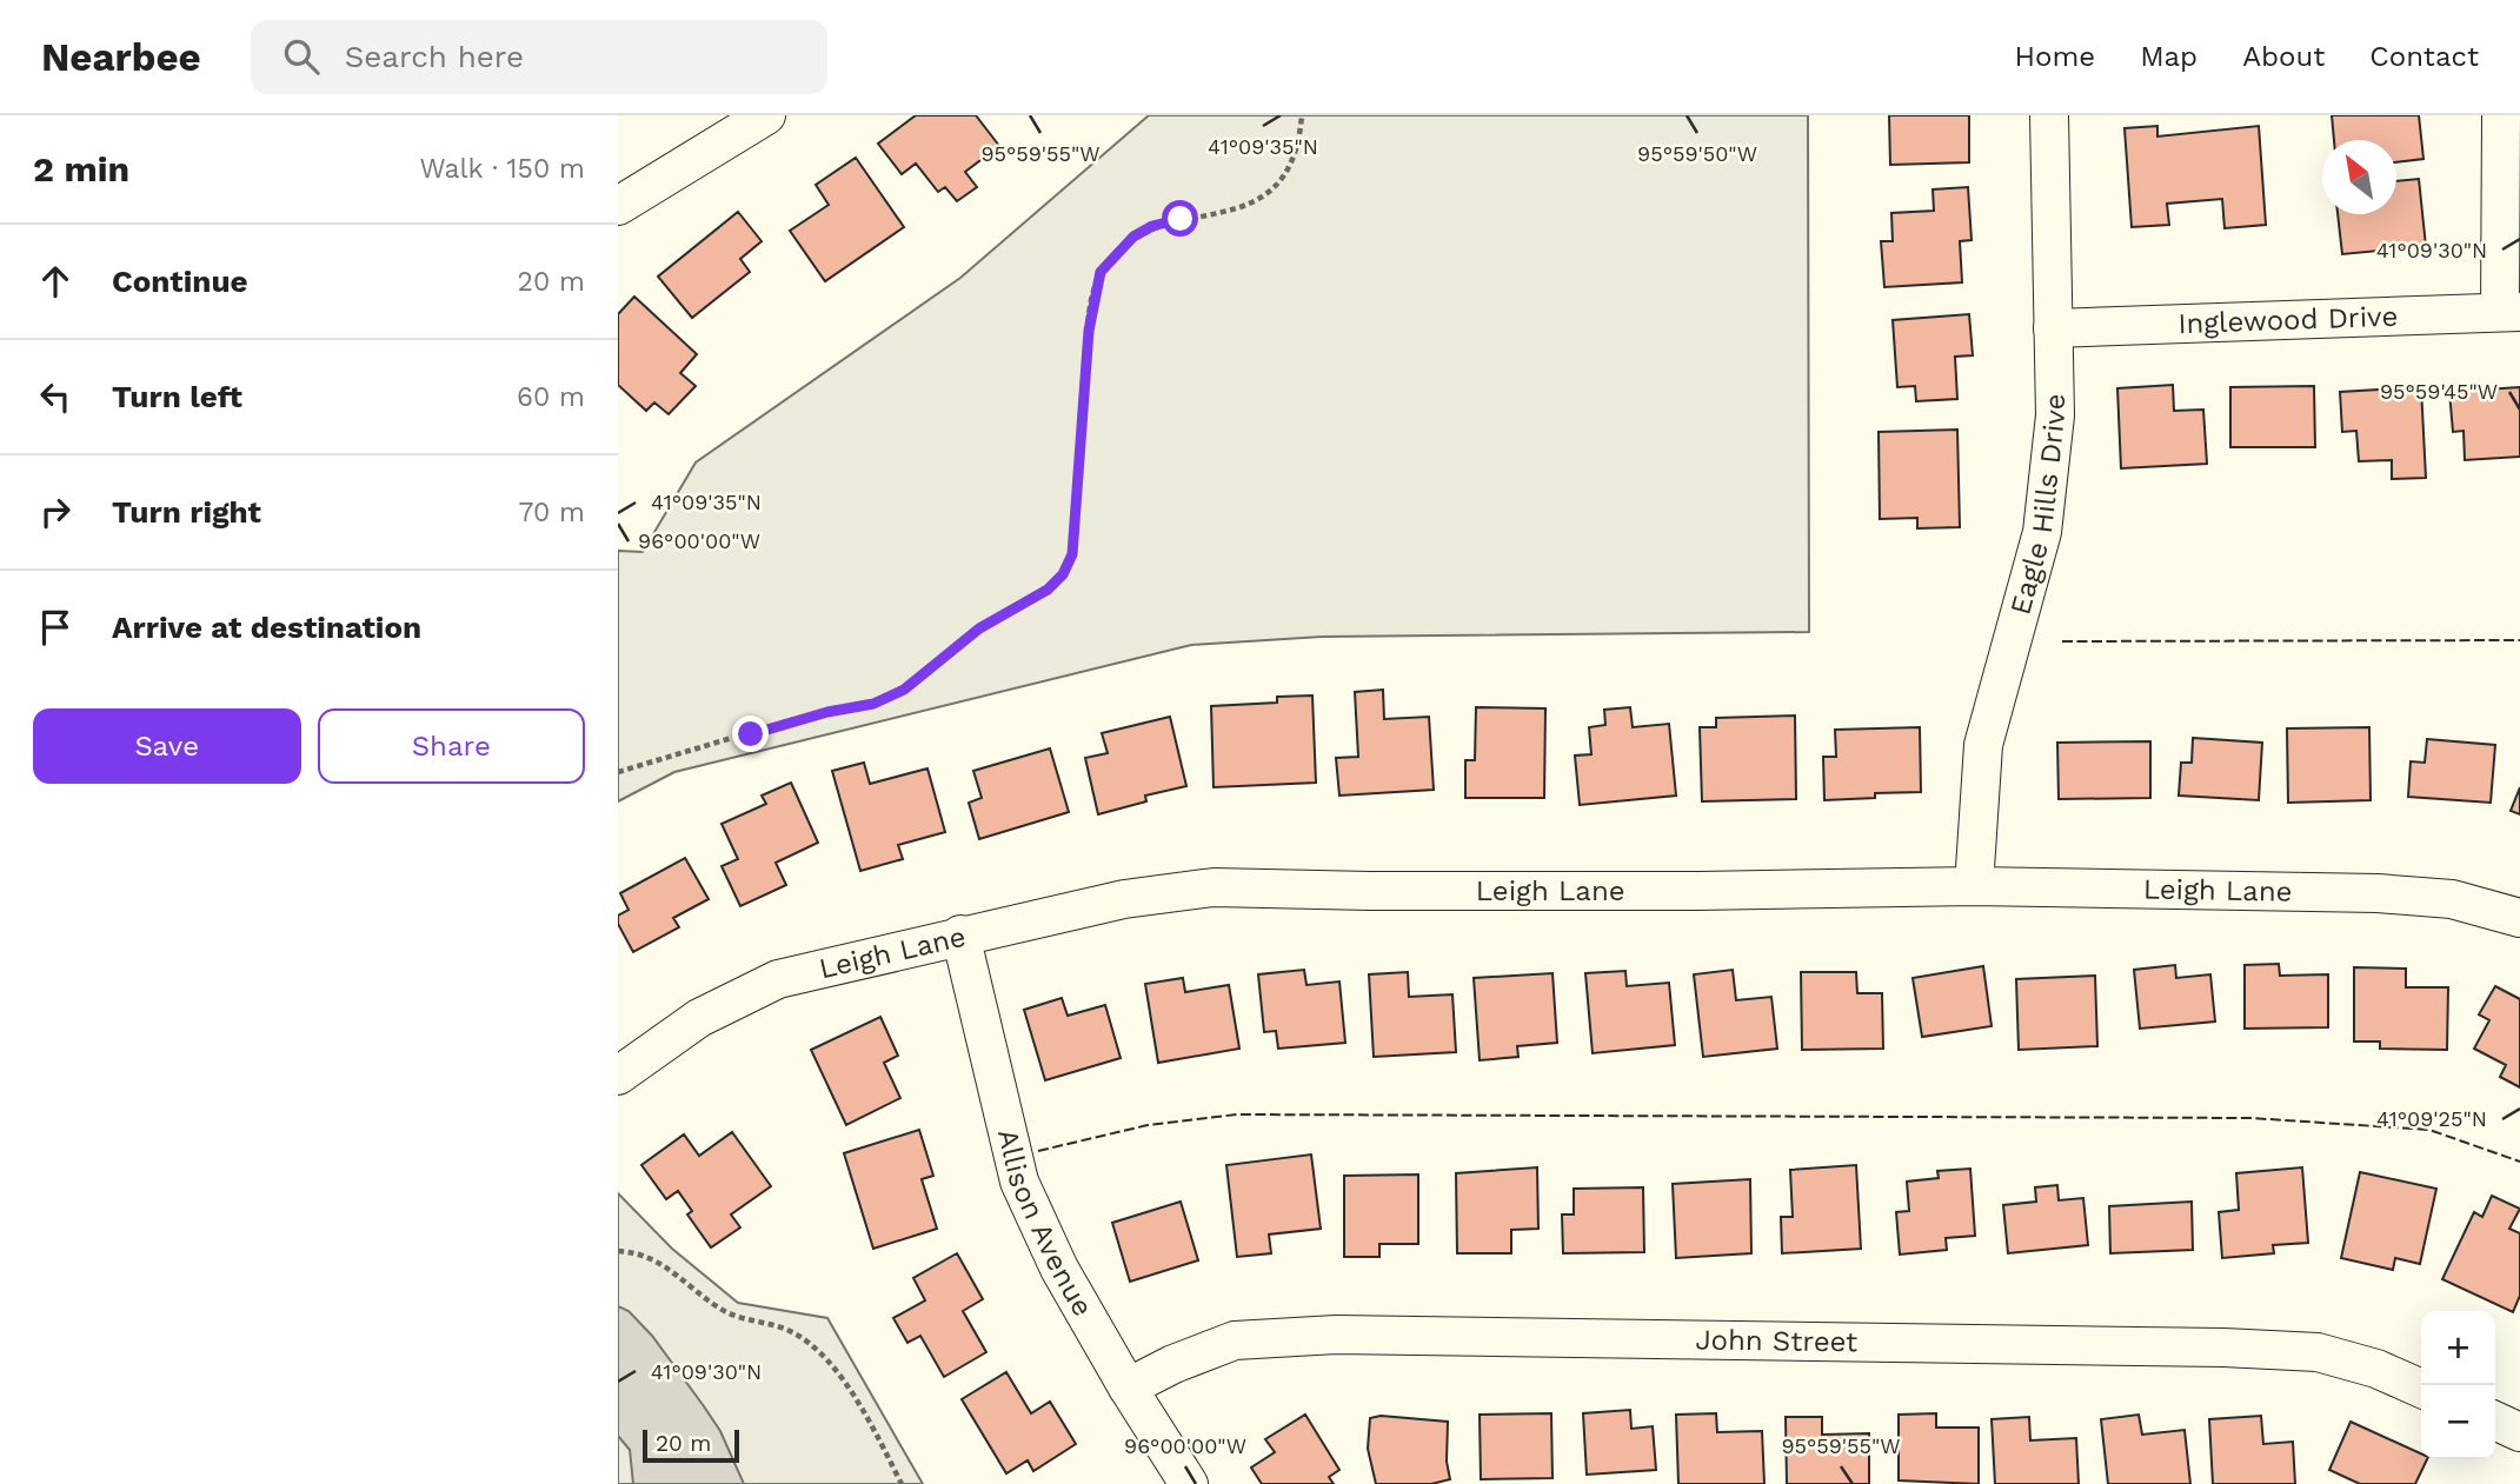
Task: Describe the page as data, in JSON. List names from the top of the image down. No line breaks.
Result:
{"streets":{"street":["Inglewood Drive","Eagle Hills Drive","Leigh Lane","Allison Avenue","John Street"]},"crossings":[["Inglewood Drive","Eagle Hills Drive"],["Eagle Hills Drive","Leigh Lane"],["Leigh Lane","Allison Avenue"],["Allison Avenue","John Street"]],"scale_bar":"20 m","north":"top left","page":{"header":"Nearbee","search":"Search here","nav":["Home","Map","About","Contact"],"heading":["2 min","Walk · 150 m"],"list":[["Continue","20 m"],["Turn left","60 m"],["Turn right","70 m"],"Arrive at destination"],"buttons":["Save","Share"],"map_buttons":["+","−"],"scale":"20 m"},"coordinates":["41°09'35\"N","95°59'55\"W","95°59'50\"W","41°09'30\"N","95°59'45\"W","96°00'00\"W","41°09'25\"N"]}
